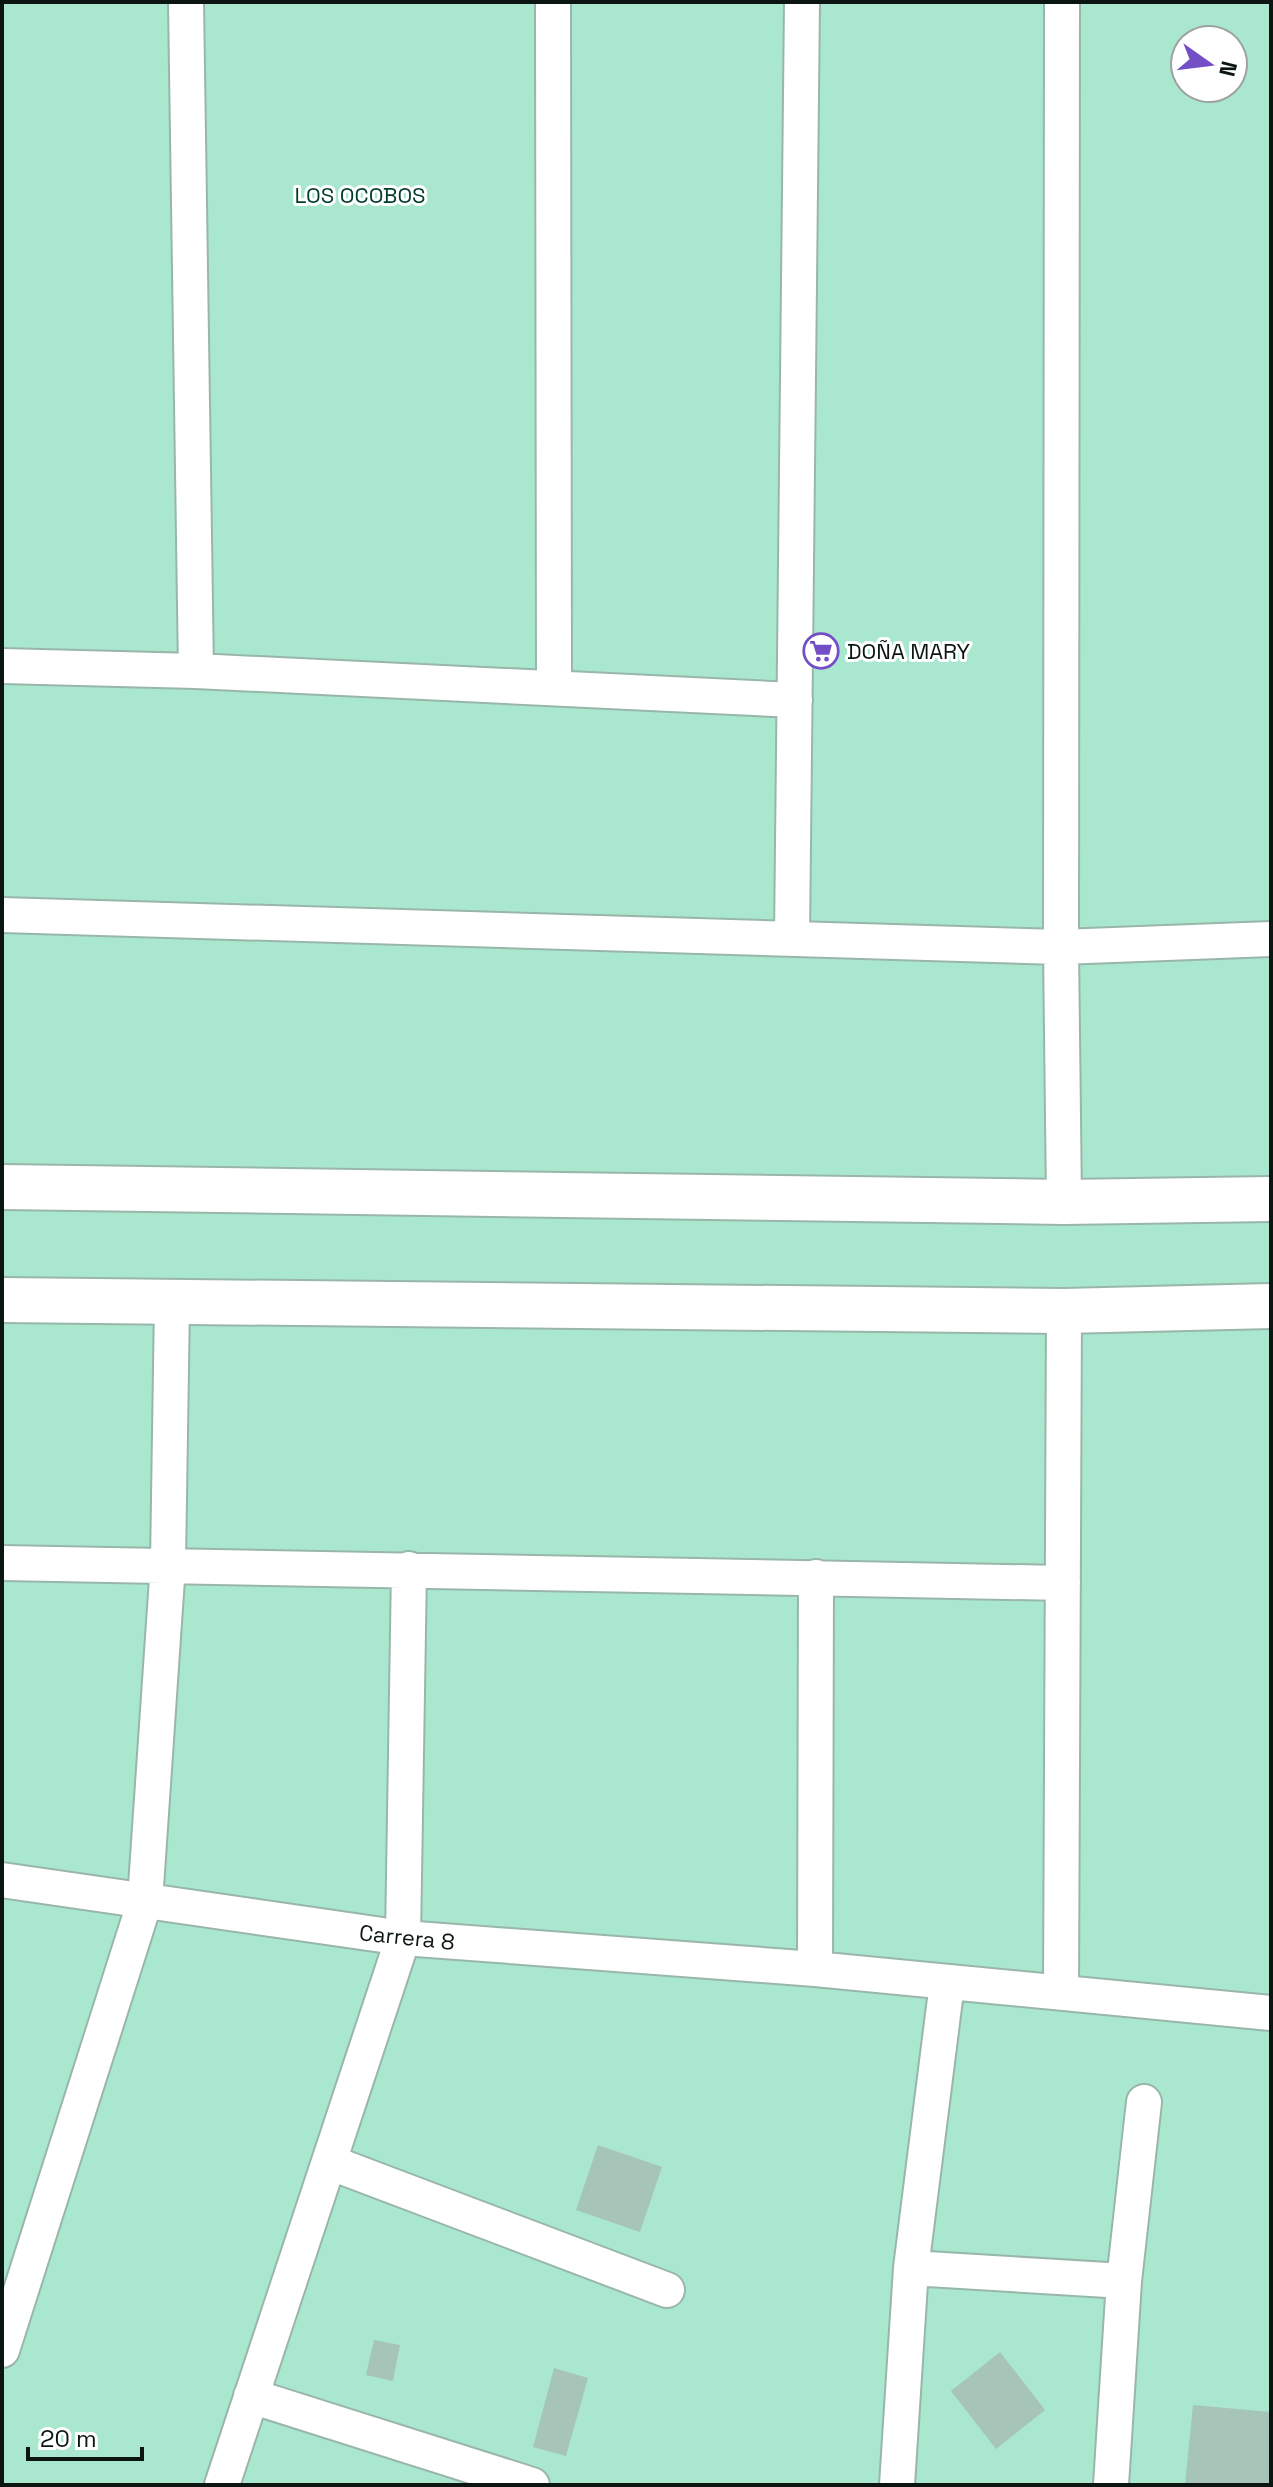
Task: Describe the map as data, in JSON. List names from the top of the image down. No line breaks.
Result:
{"streets":{"street":["Carrera 8"]},"parks":["LOS OCOBOS"],"places":{"supermarket":["DOÑA MARY"]},"scale_bar":"20 m","north":"right"}
